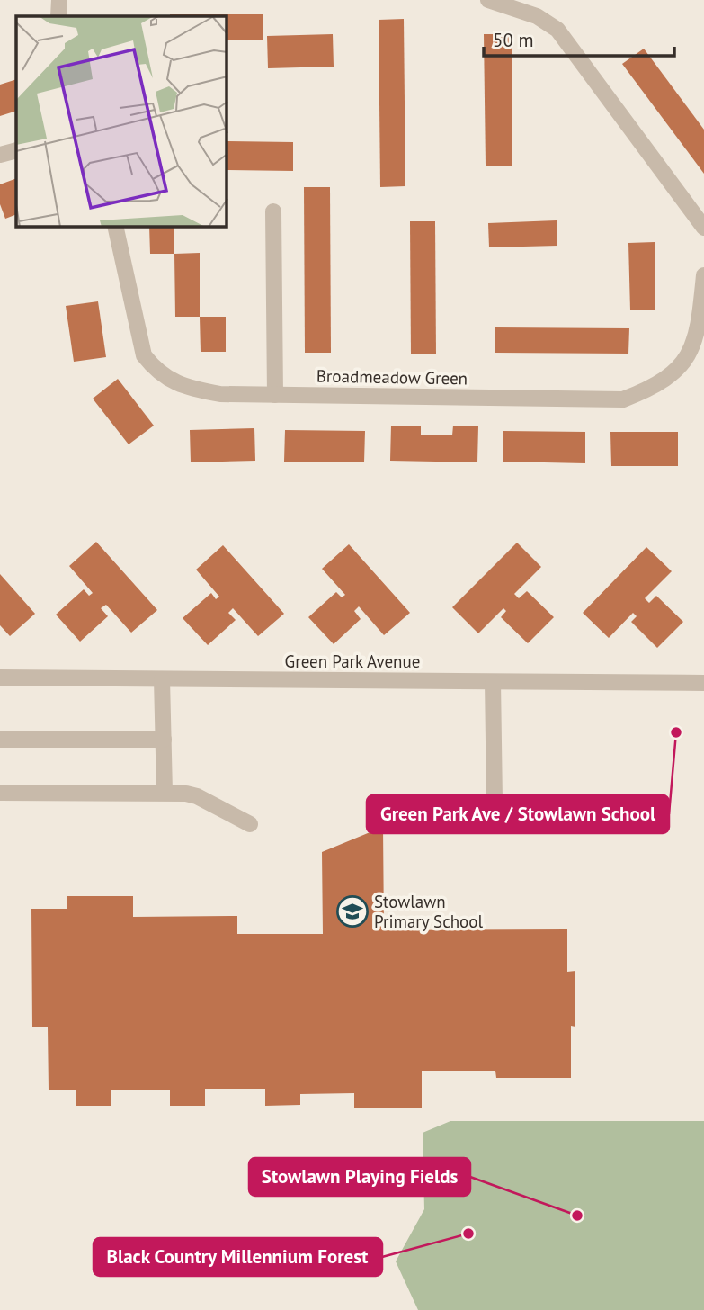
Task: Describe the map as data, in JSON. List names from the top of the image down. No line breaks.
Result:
{"streets":{"street":["Broadmeadow Green","Green Park Avenue"]},"places":{"other":["Green Park Ave / Stowlawn School","Stowlawn Playing Fields","Black Country Millennium Forest"],"school or university":["Stowlawn Primary School"]},"scale_bar":"50 m"}
